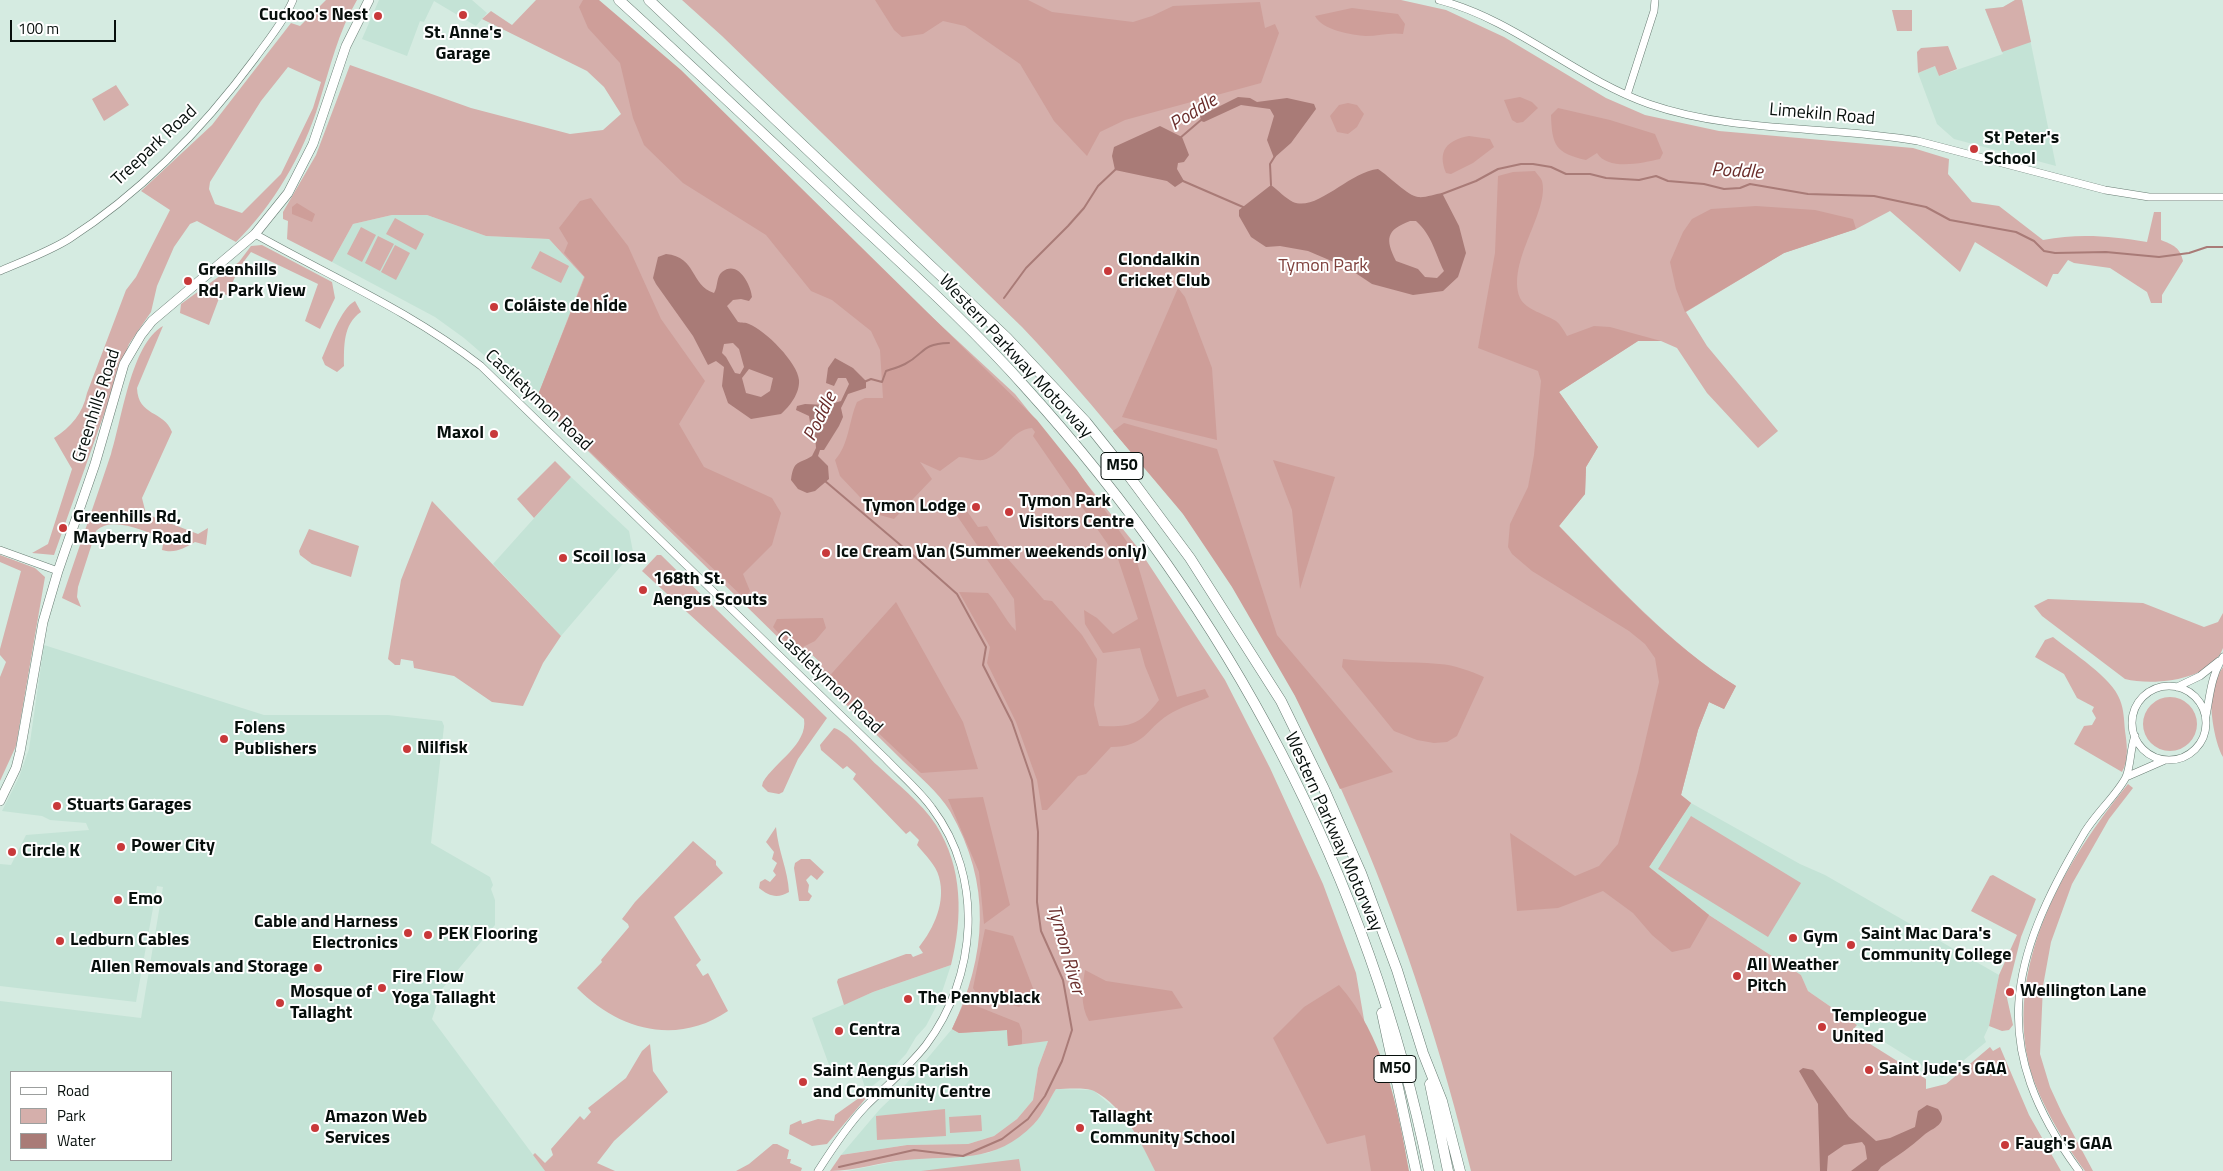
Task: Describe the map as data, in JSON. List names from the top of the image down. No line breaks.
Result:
{"streets":{"highway":["Western Parkway Motorway","M50"],"main road":["Greenhills Road"],"street":["Limekiln Road","Treepark Road","Castletymon Road"]},"crossings":[["Western Parkway Motorway","M50"],["Castletymon Road","Greenhills Road"]],"water":["Poddle","Tymon River"],"parks":["Tymon Park"],"places":["St. Anne's Garage","Cuckoo's Nest","St Peter's School","Clondalkin Cricket Club","Greenhills Rd, Park View","Coláiste de hÍde","Maxol","Tymon Lodge","Tymon Park Visitors Centre","Greenhills Rd, Mayberry Road","Ice Cream Van (Summer weekends only)","Scoil Iosa","168th St. Aengus Scouts","Folens Publishers","Nilfisk","Stuarts Garages","Power City","Circle K","Emo","Cable and Harness Electronics","PEK Flooring","Gym","Ledburn Cables","Saint Mac Dara's Community College","Allen Removals and Storage","All Weather Pitch","Fire Flow Yoga Tallaght","Wellington Lane","The Pennyblack","Mosque of Tallaght","Templeogue United","Centra","Saint Jude's GAA","Saint Aengus Parish and Community Centre","Amazon Web Services","Tallaght Community School","Faugh's GAA"],"legend":["Road","Park","Water"],"scale_bar":"100 m"}
